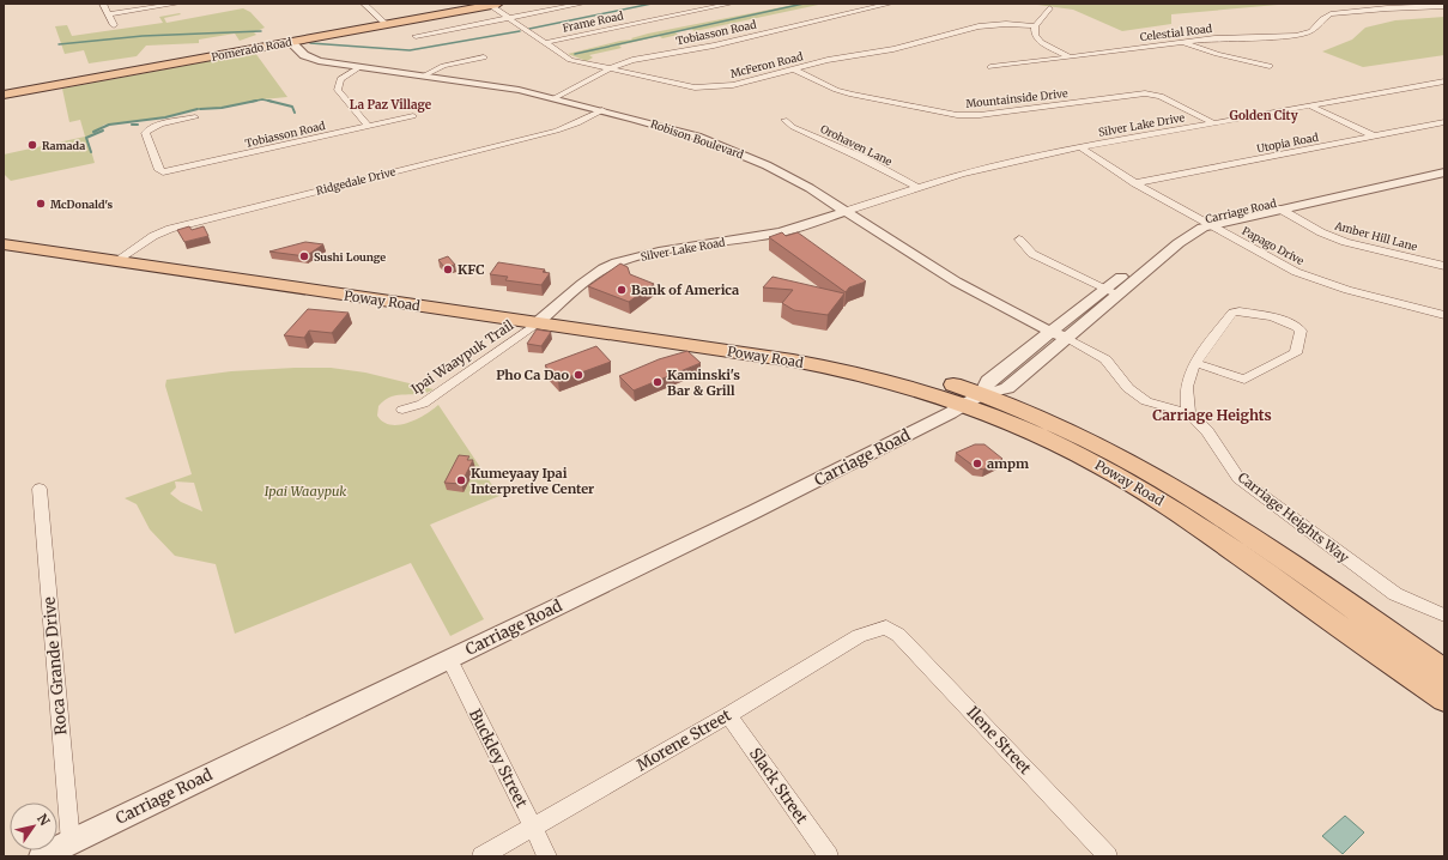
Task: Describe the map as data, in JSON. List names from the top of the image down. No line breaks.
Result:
{"streets":{"main road":["Pomerado Road","Poway Road"],"street":["Frame Road","Tobiasson Road","Celestial Road","McFeron Road","Mountainside Drive","Silver Lake Drive","Robison Boulevard","Utopia Road","Orohaven Lane","Ridgedale Drive","Carriage Road","Amber Hill Lane","Papago Drive","Silver Lake Road","Ipai Waaypuk Trail","Carriage Heights Way","Roca Grande Drive","Morene Street","Ilene Street","Buckley Street","Slack Street"]},"crossings":[["Frame Road","McFeron Road"],["Tobiasson Road","McFeron Road"],["Tobiasson Road","Robison Boulevard"],["Pomerado Road","McFeron Road"],["Pomerado Road","Robison Boulevard"],["McFeron Road","Mountainside Drive"],["Mountainside Drive","Silver Lake Drive"],["Silver Lake Drive","Robison Boulevard"],["Silver Lake Drive","Orohaven Lane"],["Silver Lake Drive","Papago Drive"],["Silver Lake Drive","Silver Lake Road"],["Robison Boulevard","Ridgedale Drive"],["Robison Boulevard","Carriage Road"],["Robison Boulevard","Silver Lake Road"],["Robison Boulevard","Carriage Heights Way"],["Utopia Road","Papago Drive"],["Ridgedale Drive","Poway Road"],["Carriage Road","Amber Hill Lane"],["Carriage Road","Papago Drive"],["Carriage Road","Poway Road"],["Carriage Road","Carriage Heights Way"],["Carriage Road","Roca Grande Drive"],["Carriage Road","Buckley Street"],["Silver Lake Road","Poway Road"],["Silver Lake Road","Ipai Waaypuk Trail"],["Poway Road","Ipai Waaypuk Trail"],["Morene Street","Ilene Street"],["Morene Street","Buckley Street"],["Morene Street","Slack Street"]],"districts":["La Paz Village","Golden City","Carriage Heights"],"parks":["Ipai Waaypuk"],"places":["Ramada","McDonald's","Sushi Lounge","KFC","Bank of America","Pho Ca Dao","Kaminski's Bar & Grill","ampm","Kumeyaay Ipai Interpretive Center"],"north":"top right"}
